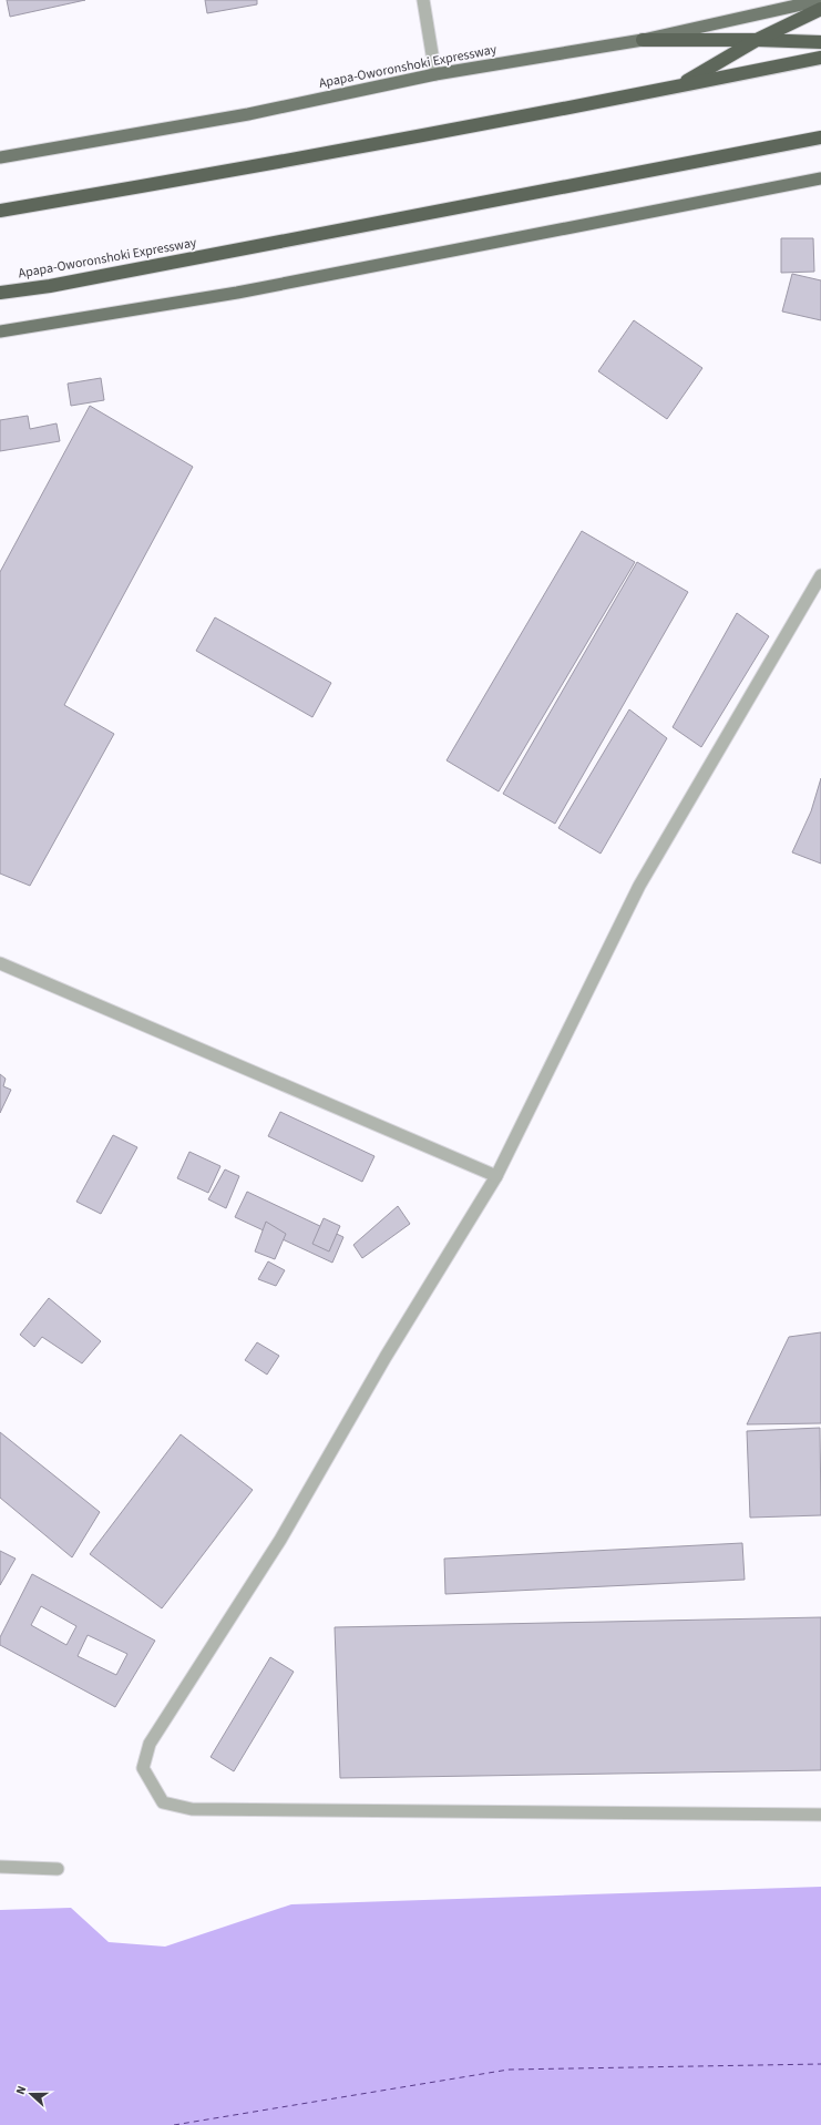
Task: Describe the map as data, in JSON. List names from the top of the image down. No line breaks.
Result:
{"streets":{"highway":["Apapa-Oworonshoki Expressway"]},"north":"left"}
